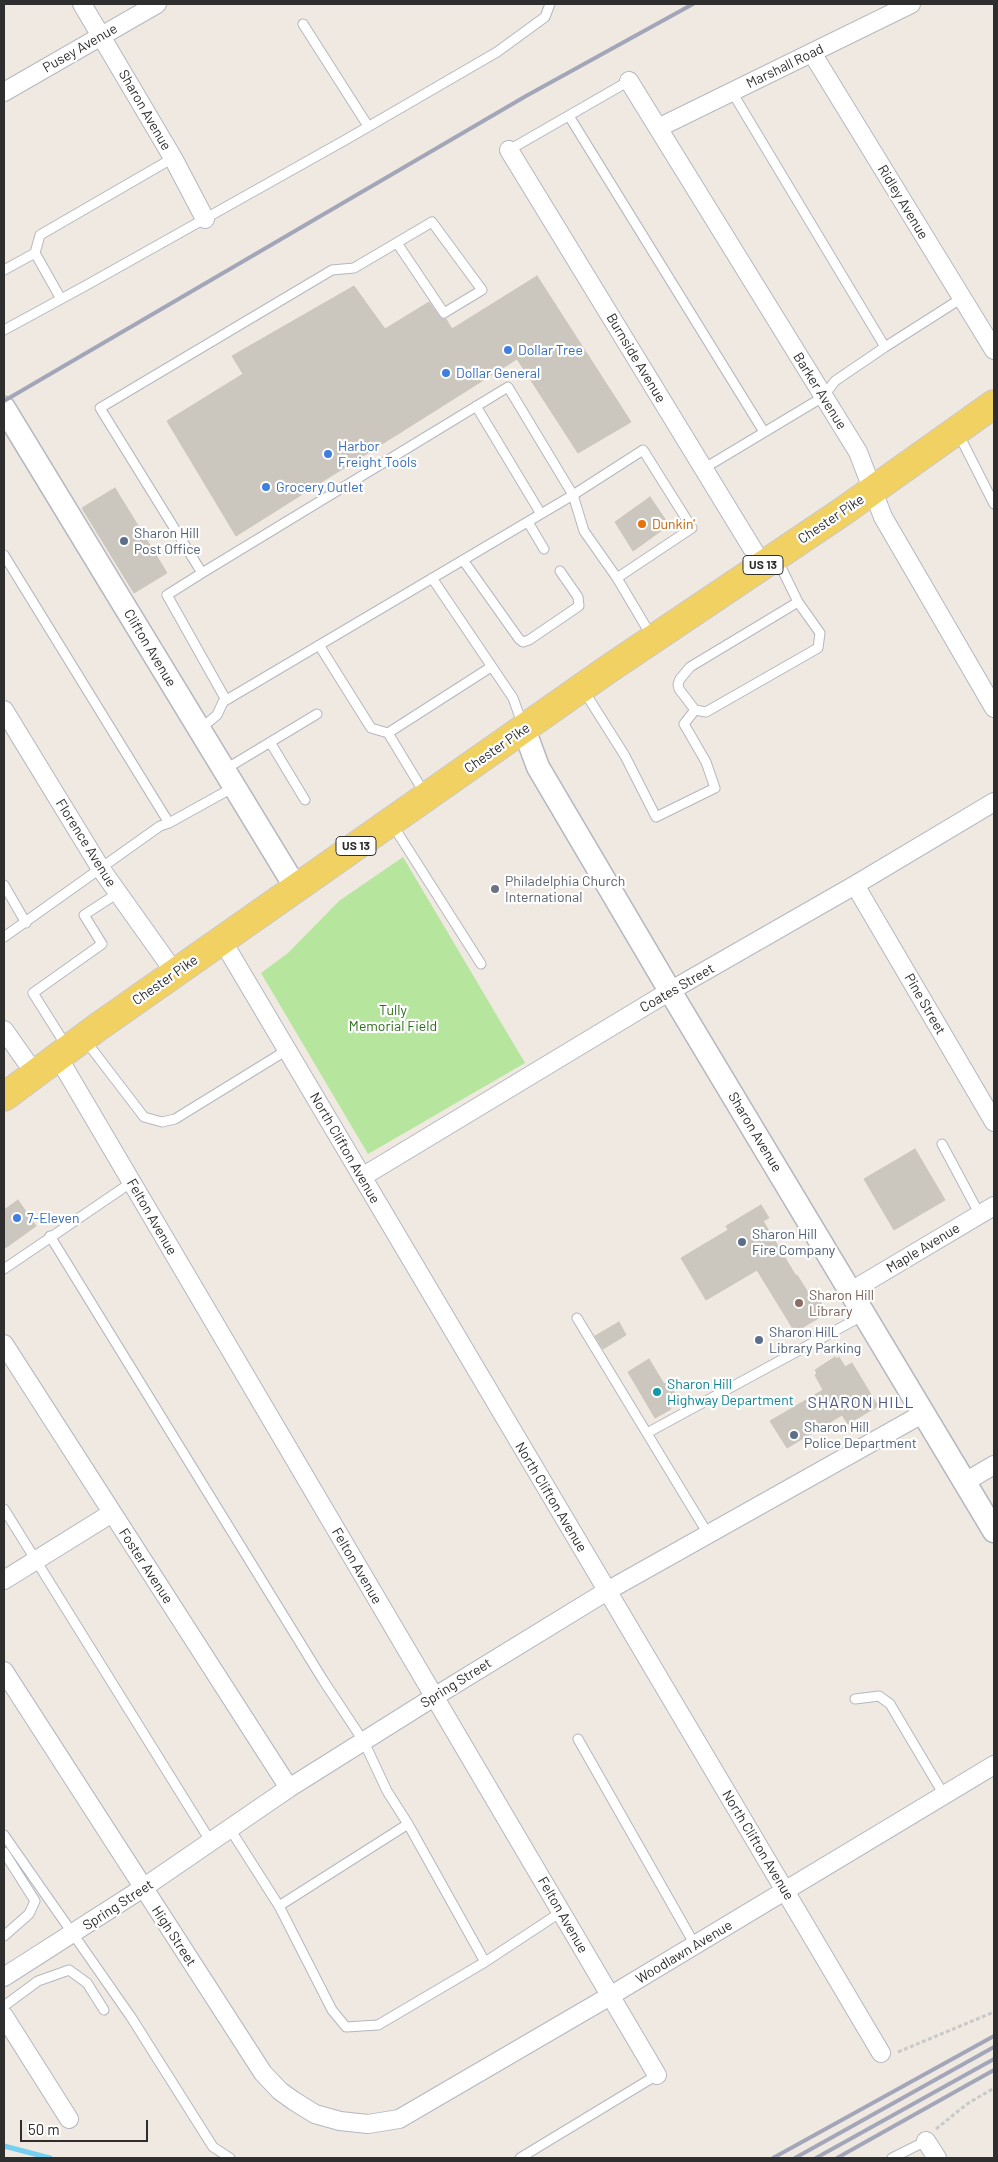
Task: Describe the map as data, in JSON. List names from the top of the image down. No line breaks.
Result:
{"streets":{"main road":["Chester Pike","US 13"],"street":["Pusey Avenue","Marshall Road","Sharon Avenue","Ridley Avenue","Burnside Avenue","Barker Avenue","Clifton Avenue","Florence Avenue","Coates Street","Pine Street","North Clifton Avenue","Felton Avenue","Maple Avenue","Foster Avenue","Spring Street","High Street","Woodlawn Avenue"]},"crossings":[["Pusey Avenue","Sharon Avenue"],["Marshall Road","Ridley Avenue"],["Marshall Road","Barker Avenue"],["Sharon Avenue","Chester Pike"],["Sharon Avenue","Coates Street"],["Sharon Avenue","Maple Avenue"],["Sharon Avenue","Spring Street"],["Burnside Avenue","Chester Pike"],["Barker Avenue","Chester Pike"],["Chester Pike","Clifton Avenue"],["Chester Pike","Florence Avenue"],["Chester Pike","North Clifton Avenue"],["Chester Pike","Felton Avenue"],["Coates Street","Pine Street"],["Coates Street","North Clifton Avenue"],["North Clifton Avenue","Spring Street"],["North Clifton Avenue","Woodlawn Avenue"],["Felton Avenue","Spring Street"],["Felton Avenue","Woodlawn Avenue"],["Foster Avenue","Spring Street"],["Spring Street","High Street"],["High Street","Woodlawn Avenue"]],"districts":["SHARON HILL"],"parks":["Tully Memorial Field"],"places":["Dollar Tree","Dollar General","Harbor Freight Tools","Grocery Outlet","Dunkin'","Sharon Hill Post Office","Philadelphia Church International","7-Eleven","Sharon Hill Fire Company","Sharon Hill Library","Sharon HilL Library Parking","Sharon Hill Highway Department","Sharon Hill Police Department"],"scale_bar":"50 m"}
